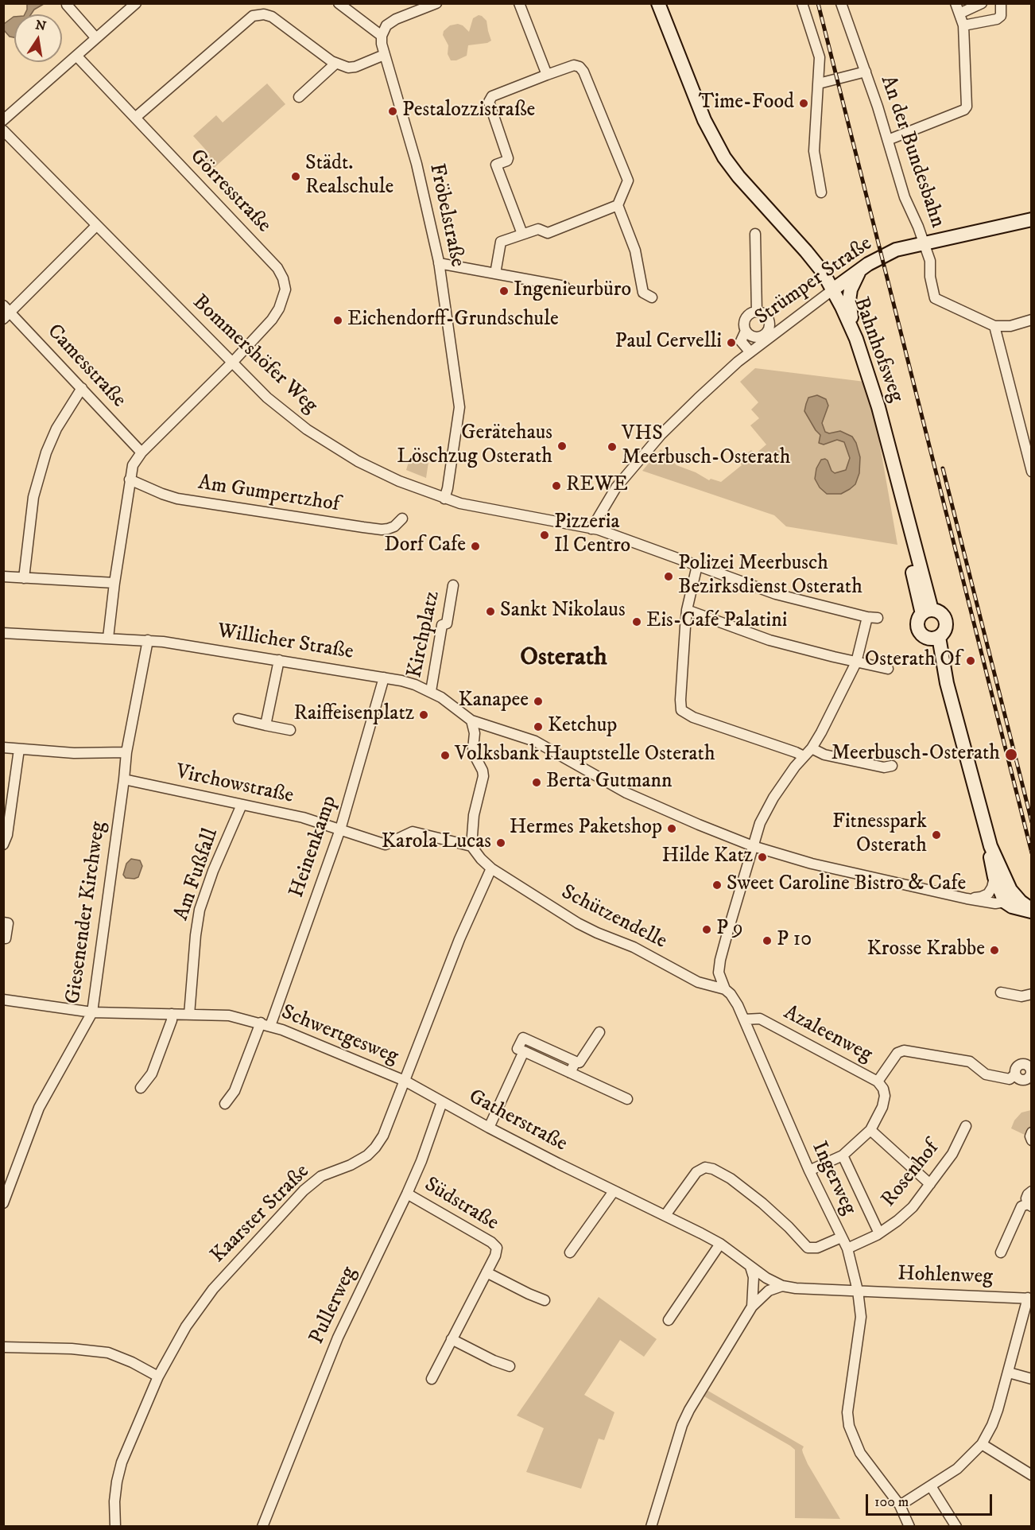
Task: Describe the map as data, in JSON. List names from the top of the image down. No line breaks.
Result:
{"streets":{"main road":["Strümper Straße","Bahnhofsweg"],"street":["An der Bundesbahn","Görresstraße","Fröbelstraße","Bommershöfer Weg","Camesstraße","Am Gumpertzhof","Kirchplatz","Willicher Straße","Virchowstraße","Heinenkamp","Am Fußfall","Giesenender Kirchweg","Schützendelle","Azaleenweg","Schwertgesweg","Gatherstraße","Rosenhof","Ingerweg","Südstraße","Kaarster Straße","Hohlenweg","Pullerweg"]},"crossings":[["An der Bundesbahn","Strümper Straße"],["Görresstraße","Bommershöfer Weg"],["Görresstraße","Camesstraße"],["Görresstraße","Am Gumpertzhof"],["Görresstraße","Willicher Straße"],["Fröbelstraße","Bommershöfer Weg"],["Strümper Straße","Bahnhofsweg"],["Strümper Straße","Bommershöfer Weg"],["Bommershöfer Weg","Ingerweg"],["Kirchplatz","Willicher Straße"],["Willicher Straße","Heinenkamp"],["Willicher Straße","Giesenender Kirchweg"],["Willicher Straße","Ingerweg"],["Virchowstraße","Heinenkamp"],["Virchowstraße","Am Fußfall"],["Virchowstraße","Giesenender Kirchweg"],["Virchowstraße","Schützendelle"],["Heinenkamp","Schwertgesweg"],["Am Fußfall","Schwertgesweg"],["Giesenender Kirchweg","Schwertgesweg"],["Schützendelle","Ingerweg"],["Schützendelle","Kaarster Straße"],["Azaleenweg","Ingerweg"],["Schwertgesweg","Gatherstraße"],["Schwertgesweg","Kaarster Straße"],["Gatherstraße","Ingerweg"],["Gatherstraße","Kaarster Straße"],["Gatherstraße","Hohlenweg"],["Gatherstraße","Pullerweg"],["Rosenhof","Ingerweg"],["Ingerweg","Hohlenweg"],["Südstraße","Pullerweg"]],"districts":["Osterath"],"places":["Time-Food","Pestalozzistraße","Städt. Realschule","Ingenieurbüro","Eichendorff-Grundschule","Paul Cervelli","Gerätehaus Löschzug Osterath","VHS Meerbusch-Osterath","REWE","Pizzeria Il Centro","Dorf Cafe","Polizei Meerbusch Bezirksdienst Osterath","Sankt Nikolaus","Eis-Café Palatini","Osterath Of","Kanapee","Raiffeisenplatz","Ketchup","Meerbusch-Osterath","Volksbank Hauptstelle Osterath","Berta Gutmann","Hermes Paketshop","Fitnesspark Osterath","Karola Lucas","Hilde Katz","Sweet Caroline Bistro & Cafe","P 9","P 10","Krosse Krabbe"],"scale_bar":"100 m","north":"top"}
